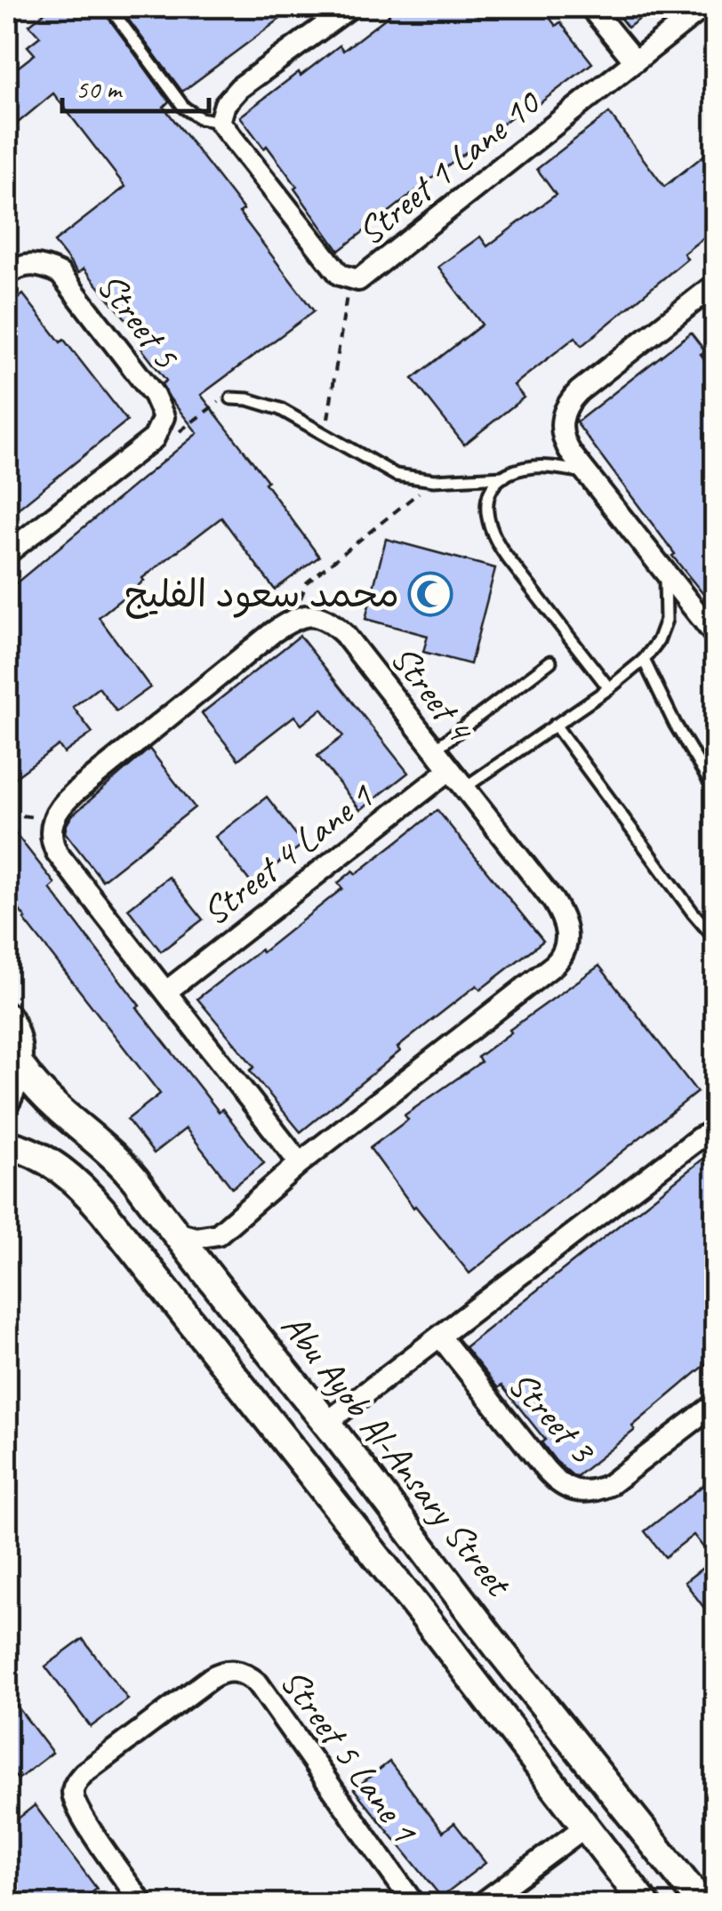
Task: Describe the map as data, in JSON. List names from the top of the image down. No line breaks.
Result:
{"streets":{"street":["Street 1 Lane 10","Street 5","Street 4","Street 4 Lane 1","Street 3","Abu Ayob Al-Ansary Street","Street 5 Lane 1"]},"crossings":[["Street 4","Street 4 Lane 1"]],"places":{"mosque":["محمد سعود الفليج"]},"scale_bar":"50 m"}
